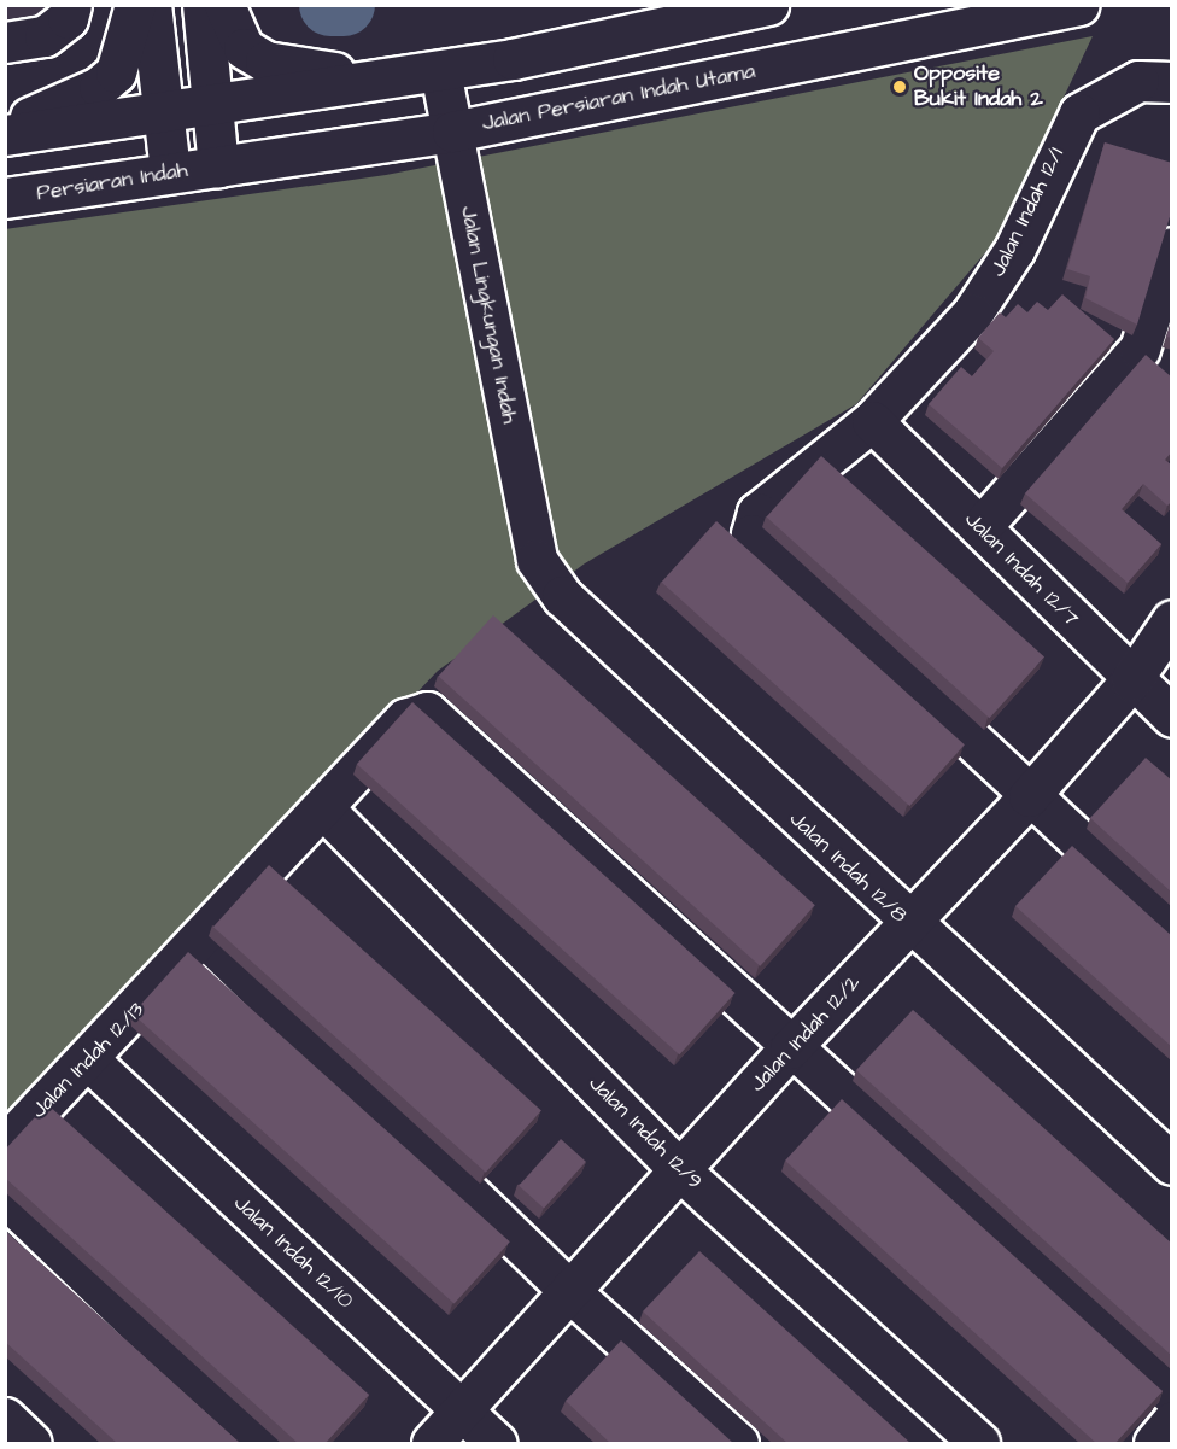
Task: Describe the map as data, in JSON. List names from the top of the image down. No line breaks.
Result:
{"streets":{"street":["Jalan Persiaran Indah Utama","Persiaran Indah","Jalan Indah 12/1","Jalan Lingkungan Indah","Jalan Indah 12/7","Jalan Indah 12/8","Jalan Indah 12/2","Jalan Indah 12/13","Jalan Indah 12/9","Jalan Indah 12/10"]},"crossings":[["Jalan Persiaran Indah Utama","Persiaran Indah"],["Jalan Persiaran Indah Utama","Jalan Lingkungan Indah"],["Jalan Indah 12/1","Jalan Indah 12/7"],["Jalan Indah 12/1","Jalan Indah 12/2"],["Jalan Lingkungan Indah","Jalan Indah 12/8"],["Jalan Indah 12/7","Jalan Indah 12/2"],["Jalan Indah 12/8","Jalan Indah 12/2"],["Jalan Indah 12/2","Jalan Indah 12/13"],["Jalan Indah 12/2","Jalan Indah 12/9"],["Jalan Indah 12/2","Jalan Indah 12/10"],["Jalan Indah 12/13","Jalan Indah 12/9"],["Jalan Indah 12/13","Jalan Indah 12/10"]],"places":["Opposite Bukit Indah 2"]}
